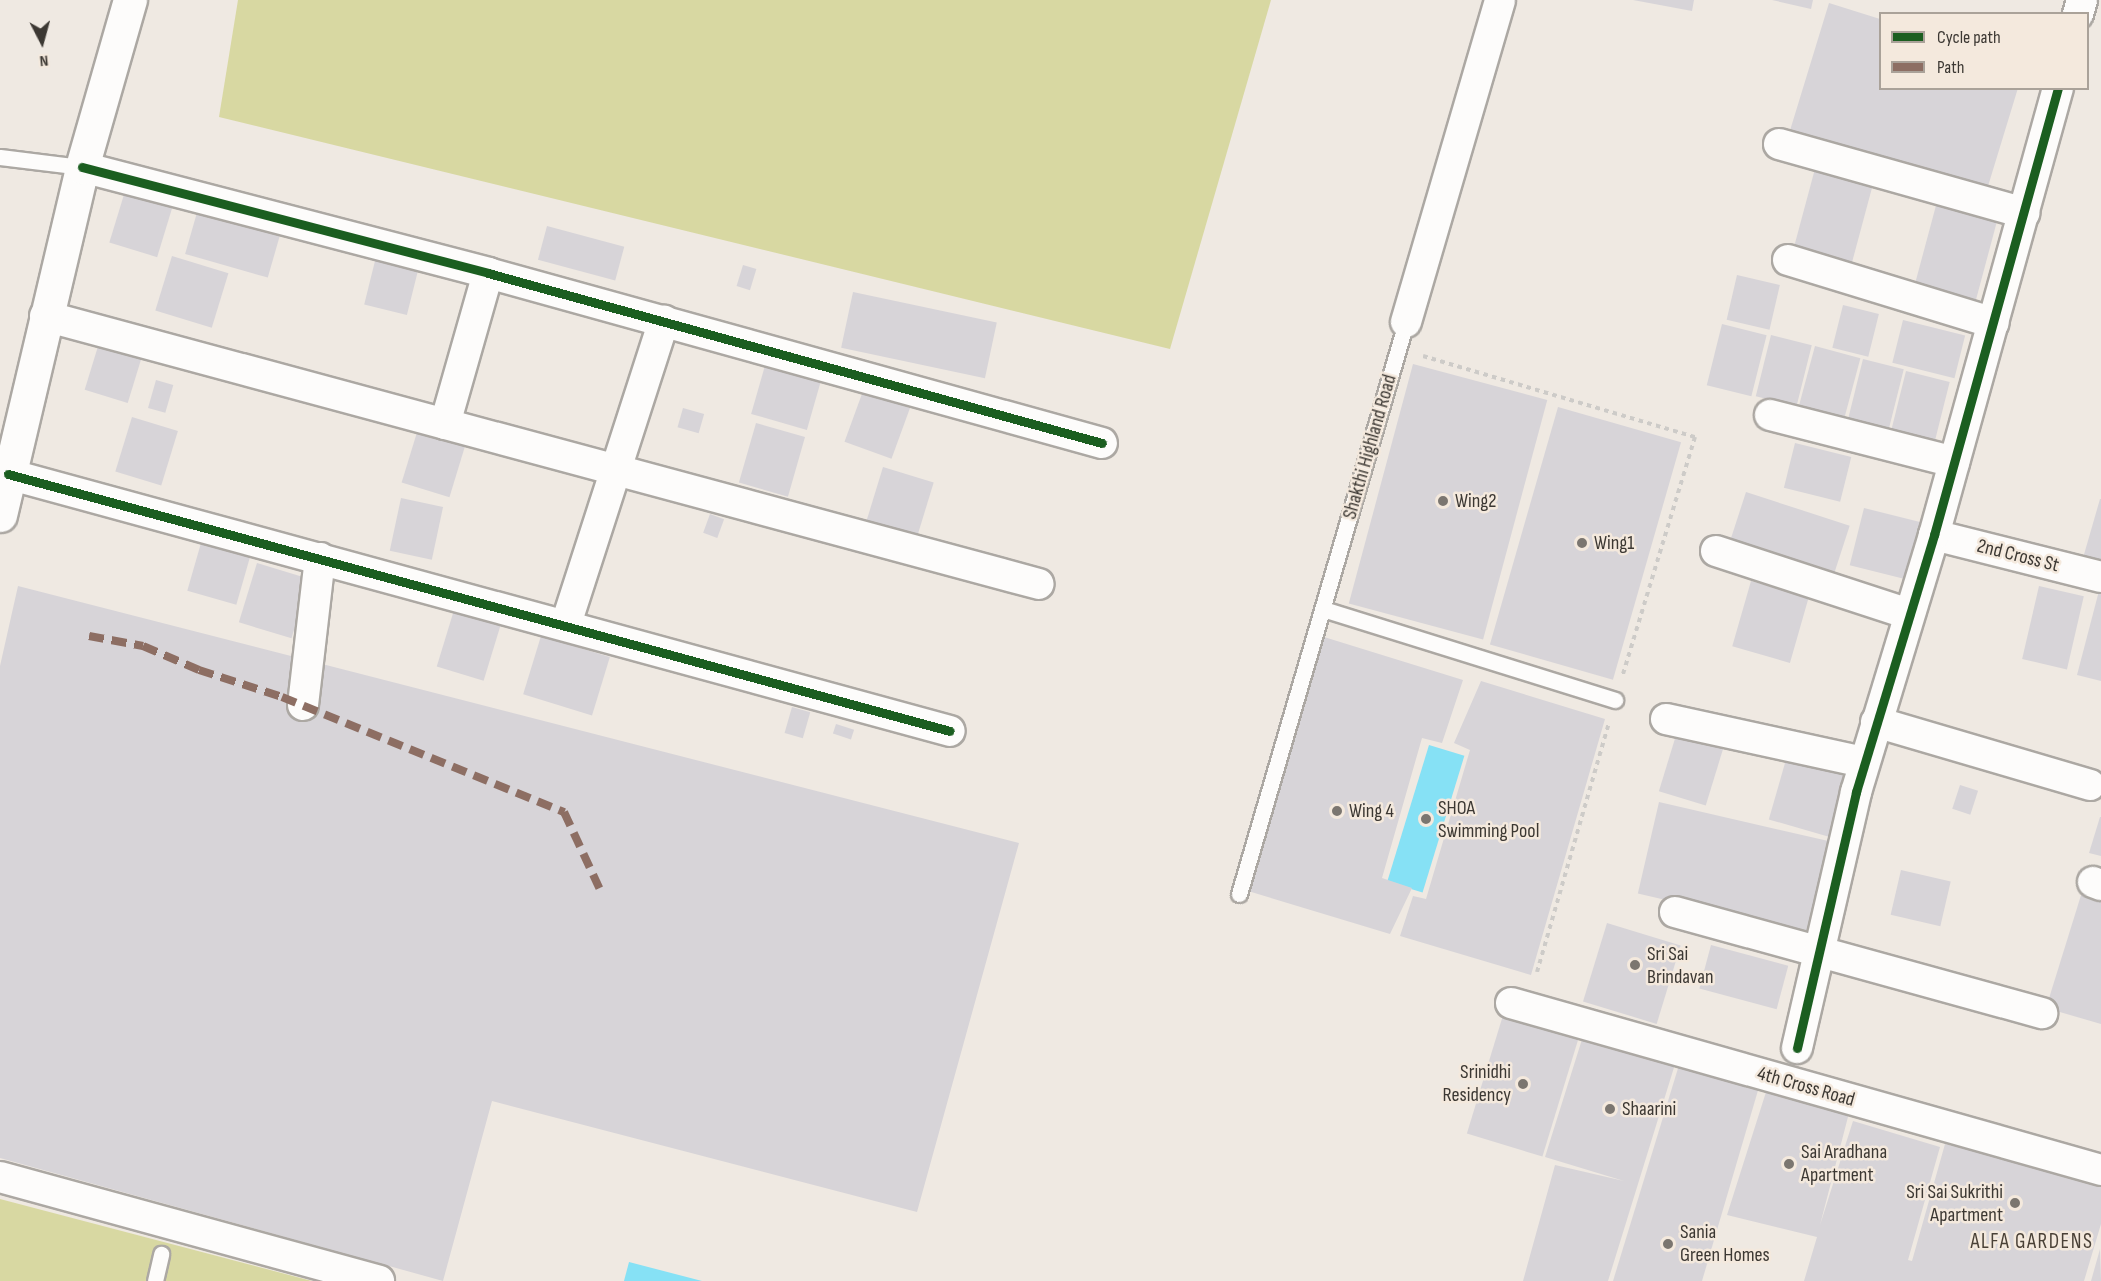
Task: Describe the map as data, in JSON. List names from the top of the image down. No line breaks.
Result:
{"streets":{"street":["Shakthi Highland Road","2nd Cross St","4th Cross Road"]},"districts":["ALFA GARDENS"],"places":["Wing2","Wing1","Wing 4","SHOA Swimming Pool","Sri Sai Brindavan","Srinidhi Residency","Shaarini","Sai Aradhana Apartment","Sri Sai Sukrithi Apartment","Sania Green Homes"],"legend":["Cycle path","Path"],"north":"bottom"}
